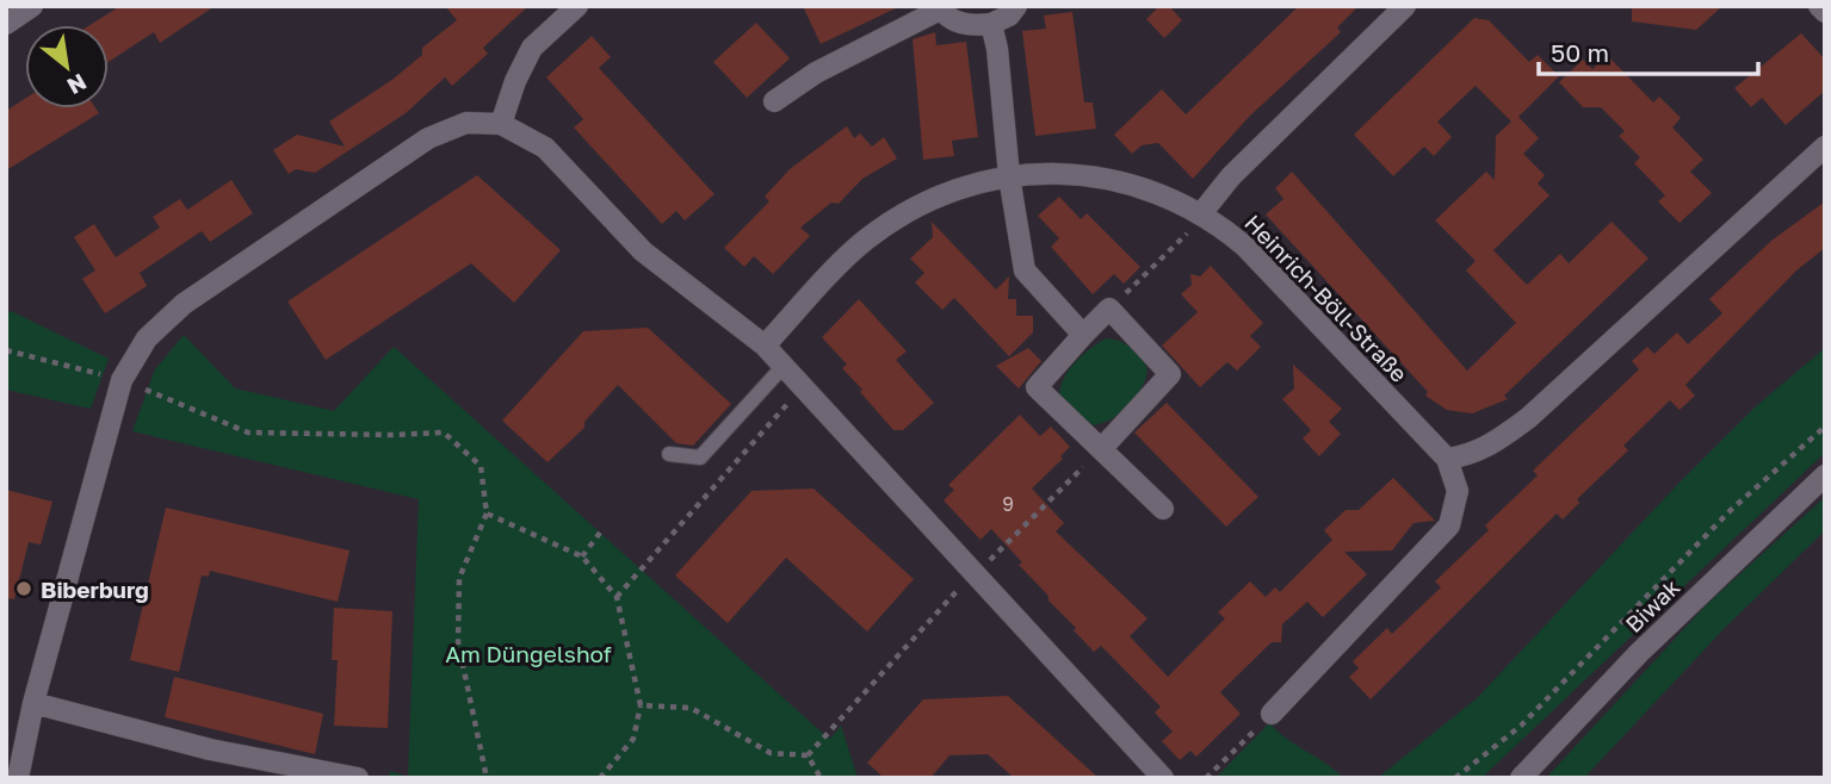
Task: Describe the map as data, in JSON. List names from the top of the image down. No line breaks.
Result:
{"streets":{"street":["Heinrich-Böll-Straße","Biwak"]},"parks":["Am Düngelshof"],"places":["Biberburg"],"house_numbers":["9"],"scale_bar":"50 m","north":"bottom right"}
